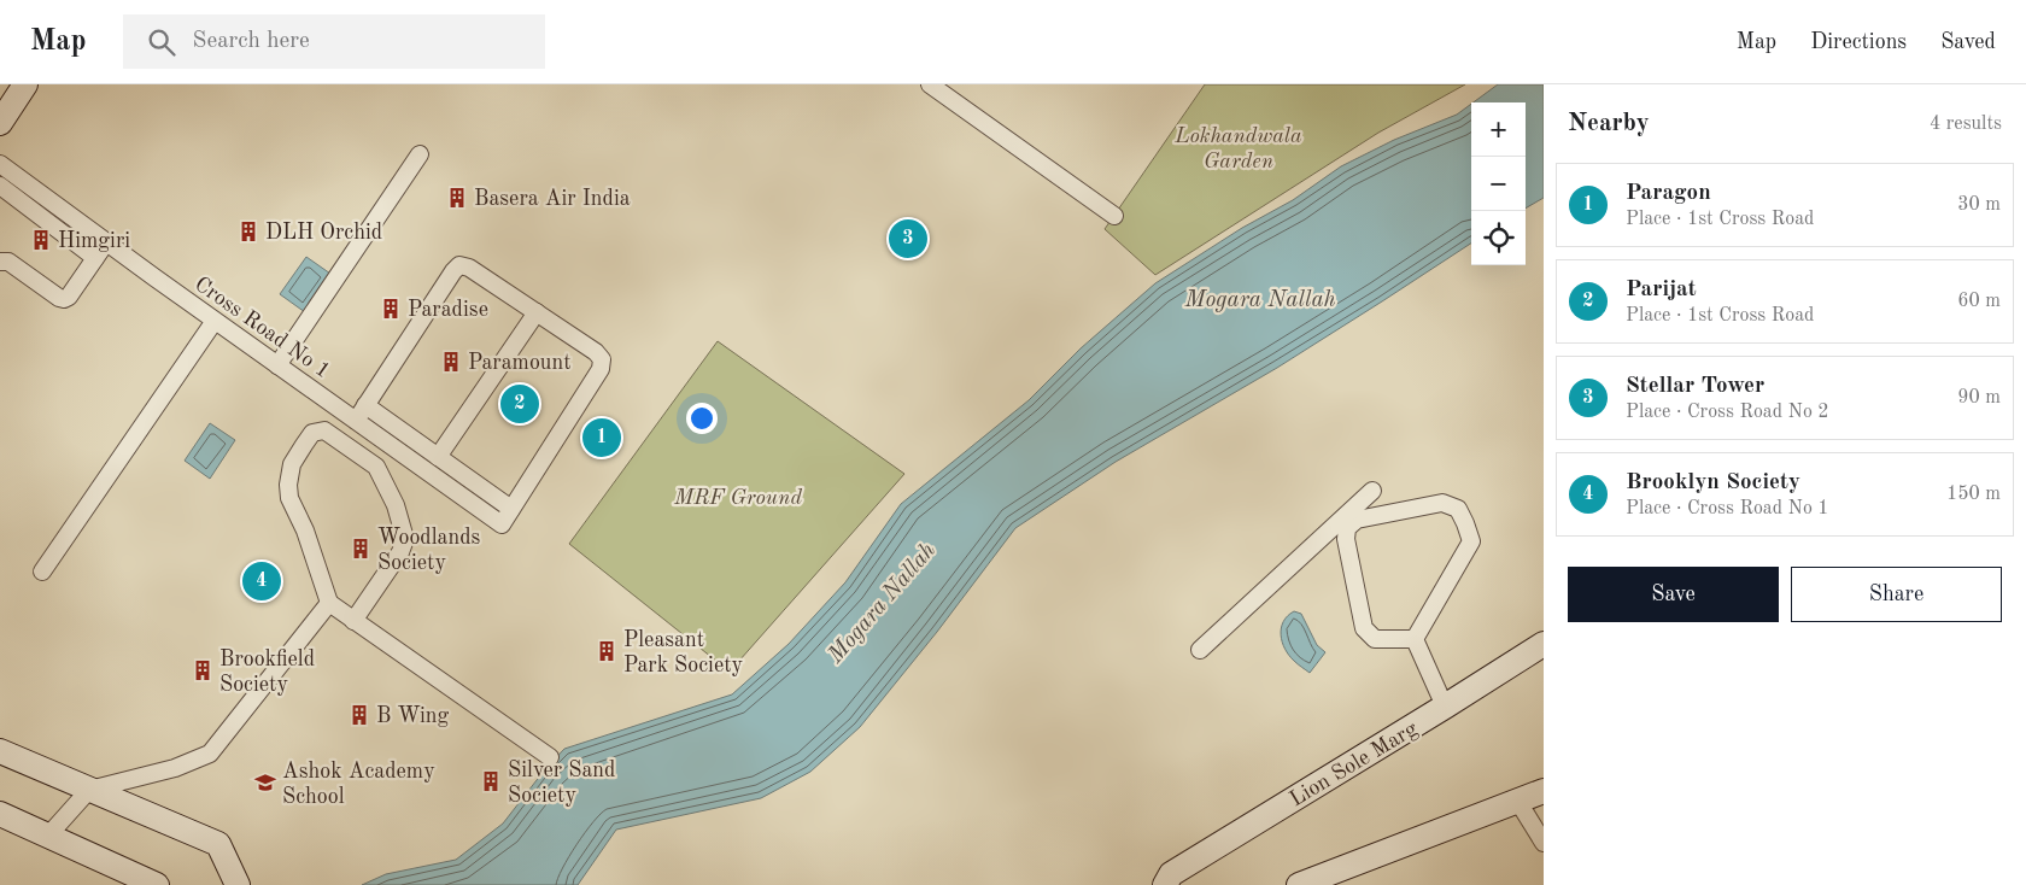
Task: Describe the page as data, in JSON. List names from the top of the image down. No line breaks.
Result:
{"streets":{"street":["Cross Road No 1","Lion Sole Marg"]},"water":["Mogara Nallah"],"parks":["Lokhandwala Garden","MRF Ground"],"places":{"building":["Basera Air India","DLH Orchid","Himgiri","Paradise","Paramount","Woodlands Society","Pleasant Park Society","Brookfield Society","B Wing","Silver Sand Society"],"school or university":["Ashok Academy School"]},"page":{"header":"Map","search":"Search here","nav":["Map","Directions","Saved"],"heading":["Nearby","4 results"],"map_buttons":["+","−"],"list":[{"mark":"1","name":"Paragon","note":"Place · 1st Cross Road","value":"30 m"},{"mark":"2","name":"Parijat","note":"Place · 1st Cross Road","value":"60 m"},{"mark":"3","name":"Stellar Tower","note":"Place · Cross Road No 2","value":"90 m"},{"mark":"4","name":"Brooklyn Society","note":"Place · Cross Road No 1","value":"150 m"}],"pins":["3","2","1","4"],"buttons":["Save","Share"]}}
